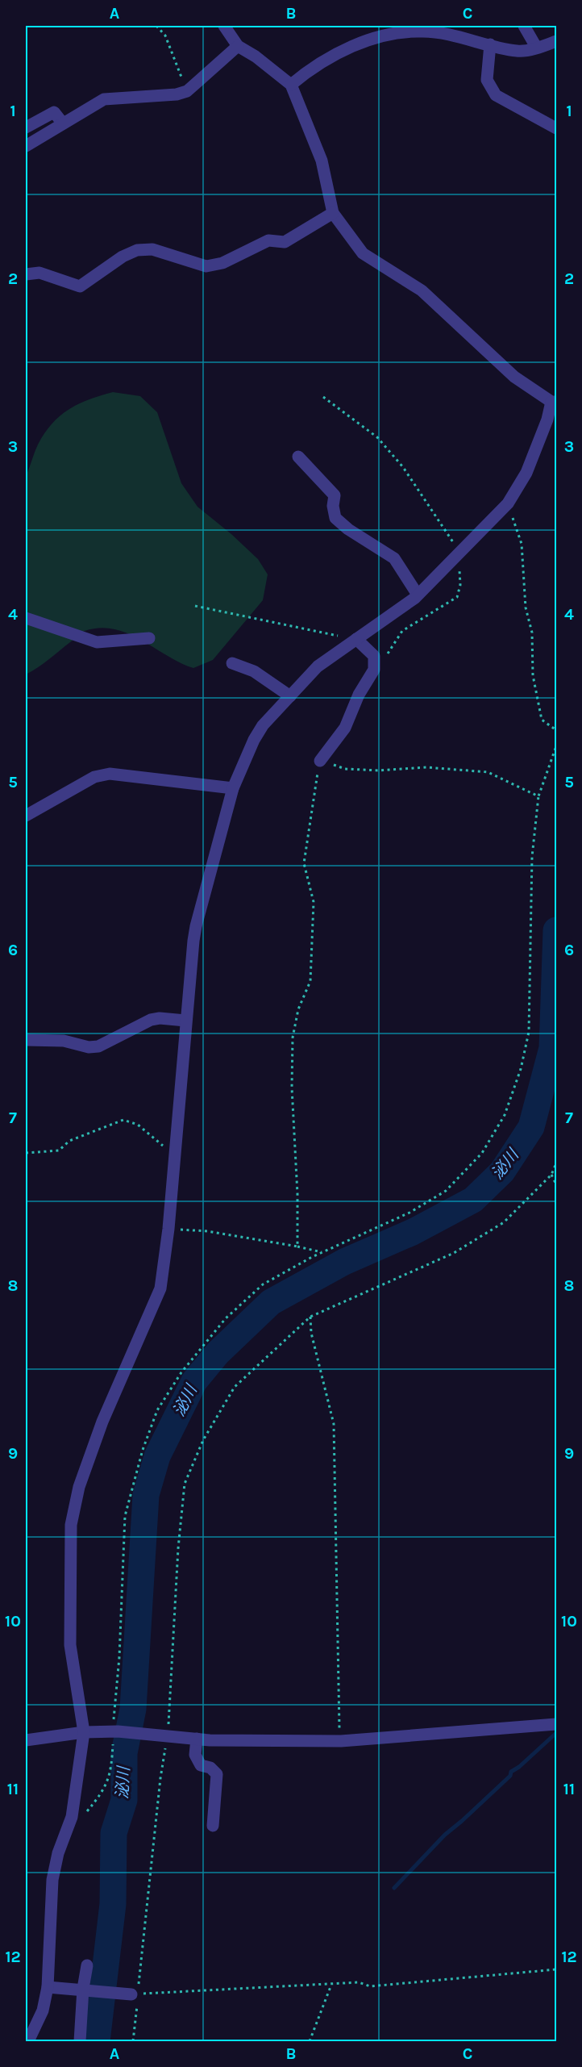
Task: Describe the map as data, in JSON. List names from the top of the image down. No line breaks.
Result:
{"water":["泌川"],"grid":{"columns":["A","B","C"],"rows":["1","2","3","4","5","6","7","8","9","10","11","12"]}}
